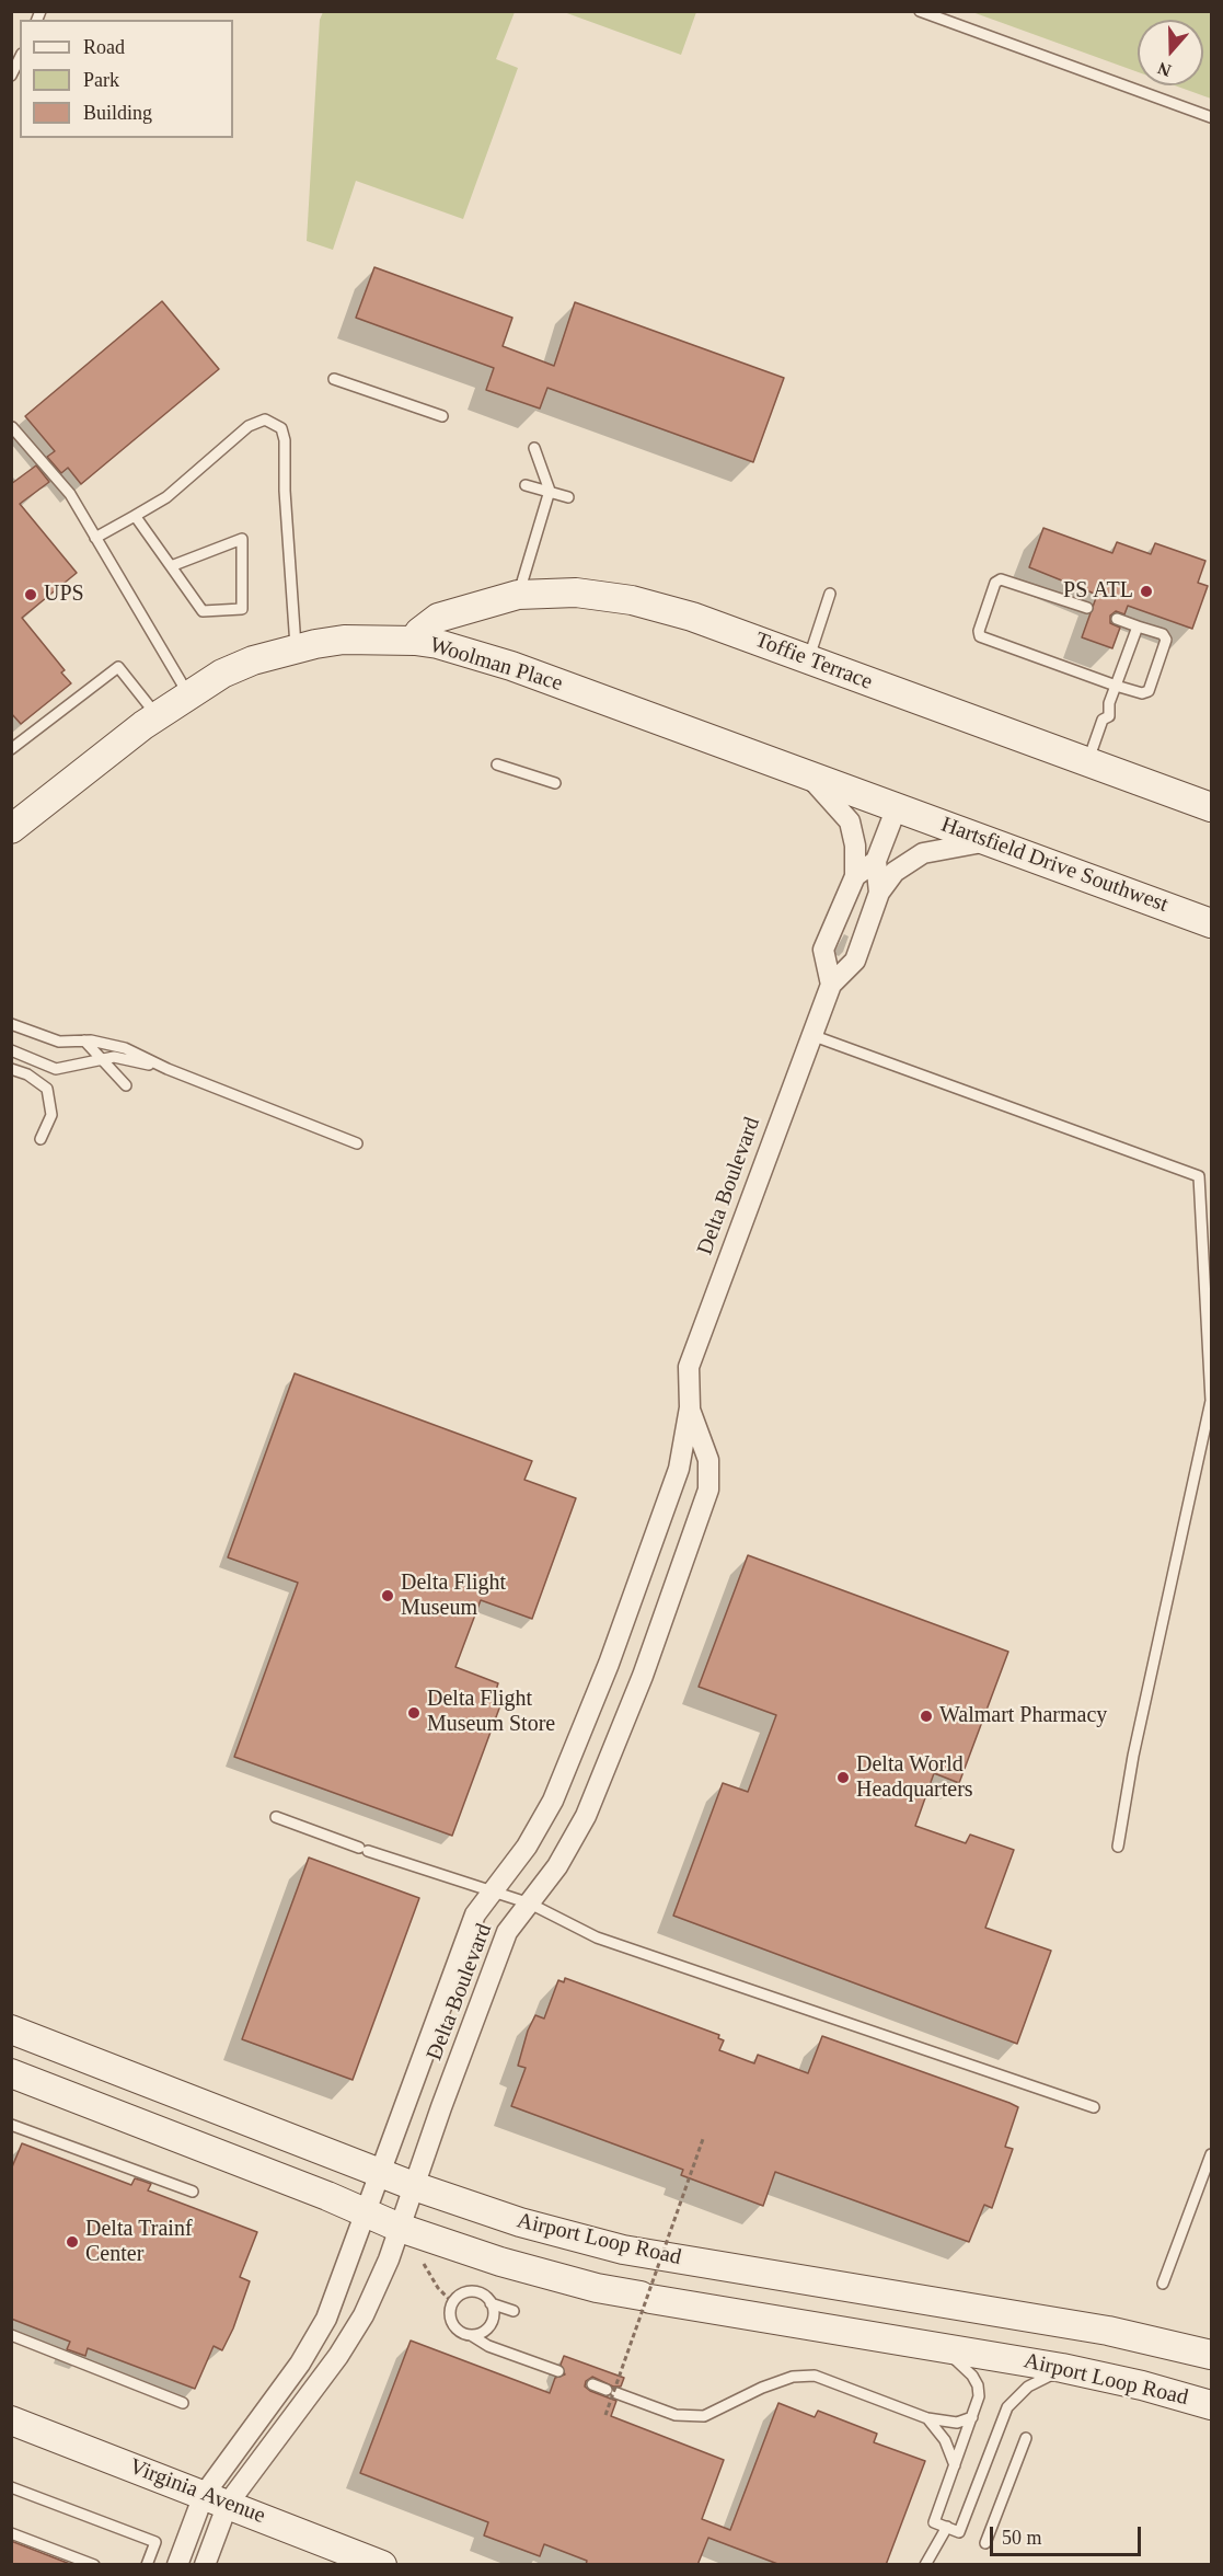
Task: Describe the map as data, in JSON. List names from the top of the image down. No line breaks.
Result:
{"streets":{"main road":["Toffie Terrace","Woolman Place","Hartsfield Drive Southwest","Airport Loop Road","Virginia Avenue"],"street":["Delta Boulevard"]},"crossings":[["Toffie Terrace","Woolman Place"],["Woolman Place","Hartsfield Drive Southwest"],["Woolman Place","Delta Boulevard"],["Hartsfield Drive Southwest","Delta Boulevard"],["Delta Boulevard","Airport Loop Road"],["Delta Boulevard","Virginia Avenue"]],"places":["PS ATL","UPS","Delta Flight Museum","Delta Flight Museum Store","Walmart Pharmacy","Delta World Headquarters","Delta Trainf Center"],"legend":["Road","Park","Building"],"scale_bar":"50 m","north":"bottom"}
